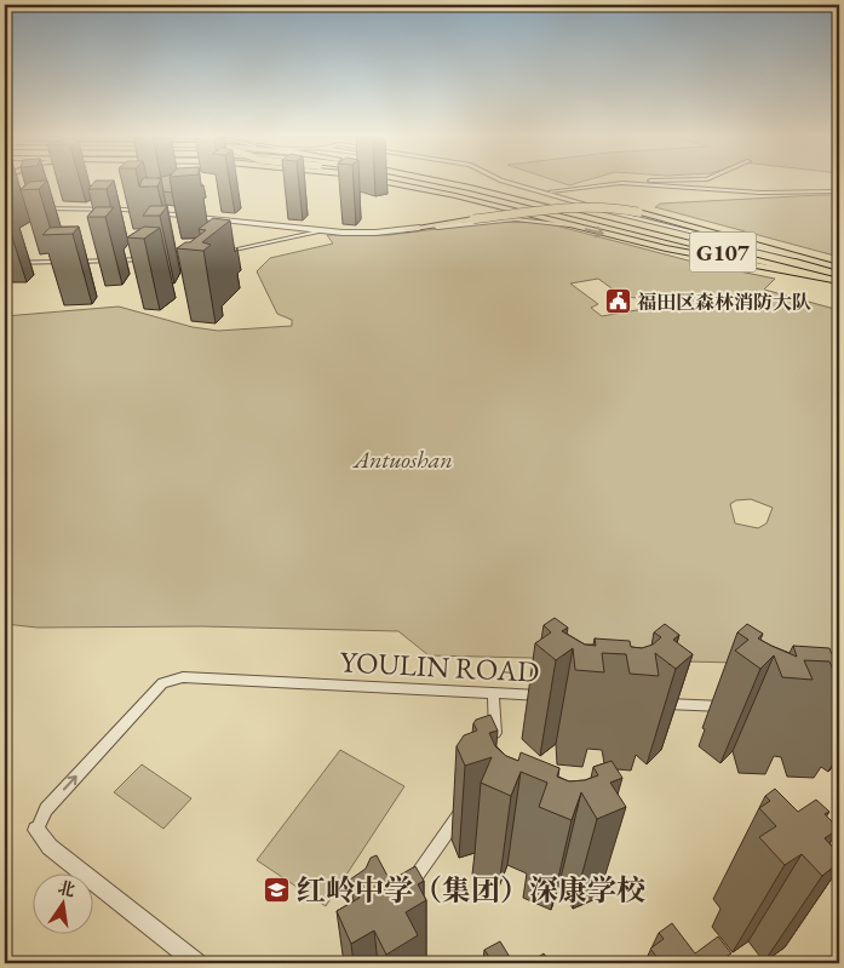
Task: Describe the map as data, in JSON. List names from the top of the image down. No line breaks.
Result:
{"streets":{"main road":["G107"],"street":["YOULIN ROAD"]},"one_way":["YOULIN ROAD"],"parks":["Antuoshan"],"places":{"public building":["福田区森林消防大队"],"school or university":["红岭中学（集团）深康学校"]},"north":"top"}
